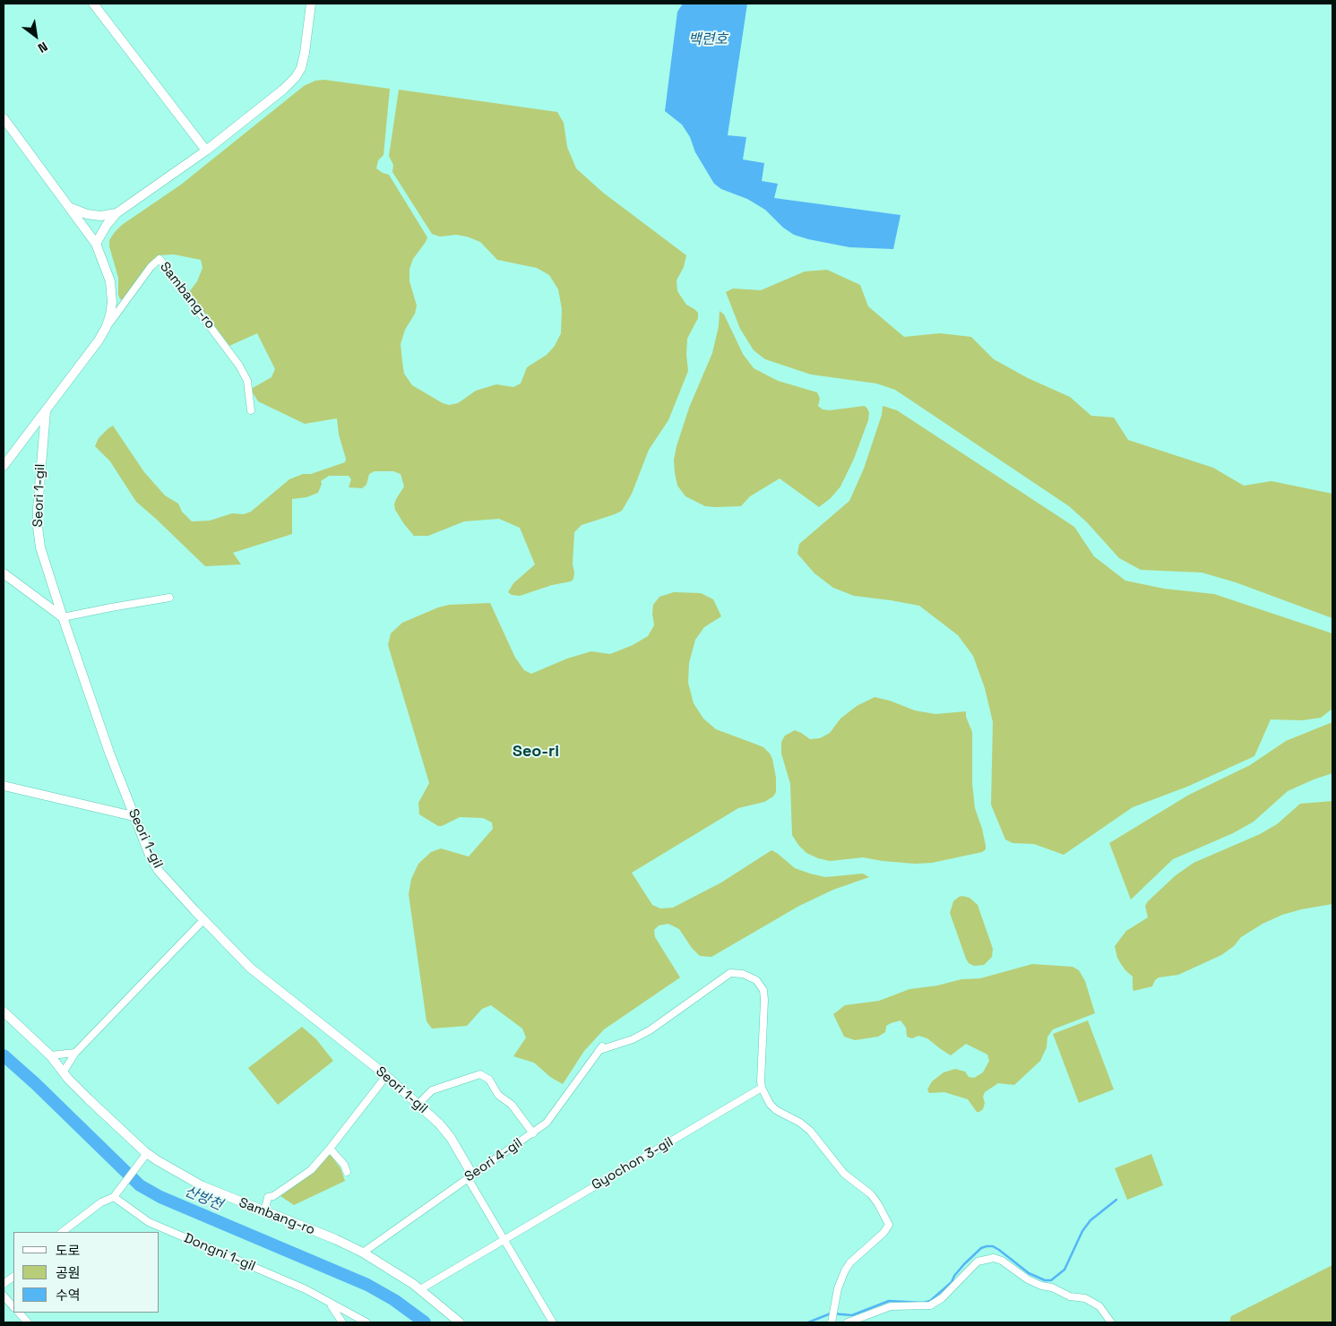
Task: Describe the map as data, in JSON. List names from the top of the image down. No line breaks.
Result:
{"streets":{"street":["Sambang-ro","Seori 1-gil","Seori 4-gil","Gyochon 3-gil","Dongni 1-gil"]},"crossings":[["Sambang-ro","Seori 1-gil"],["Sambang-ro","Seori 4-gil"],["Seori 1-gil","Seori 4-gil"],["Seori 1-gil","Gyochon 3-gil"],["Seori 4-gil","Gyochon 3-gil"]],"districts":["Seo-ri"],"water":["백련호","산방천"],"legend":["도로","공원","수역"],"north":"bottom right"}
